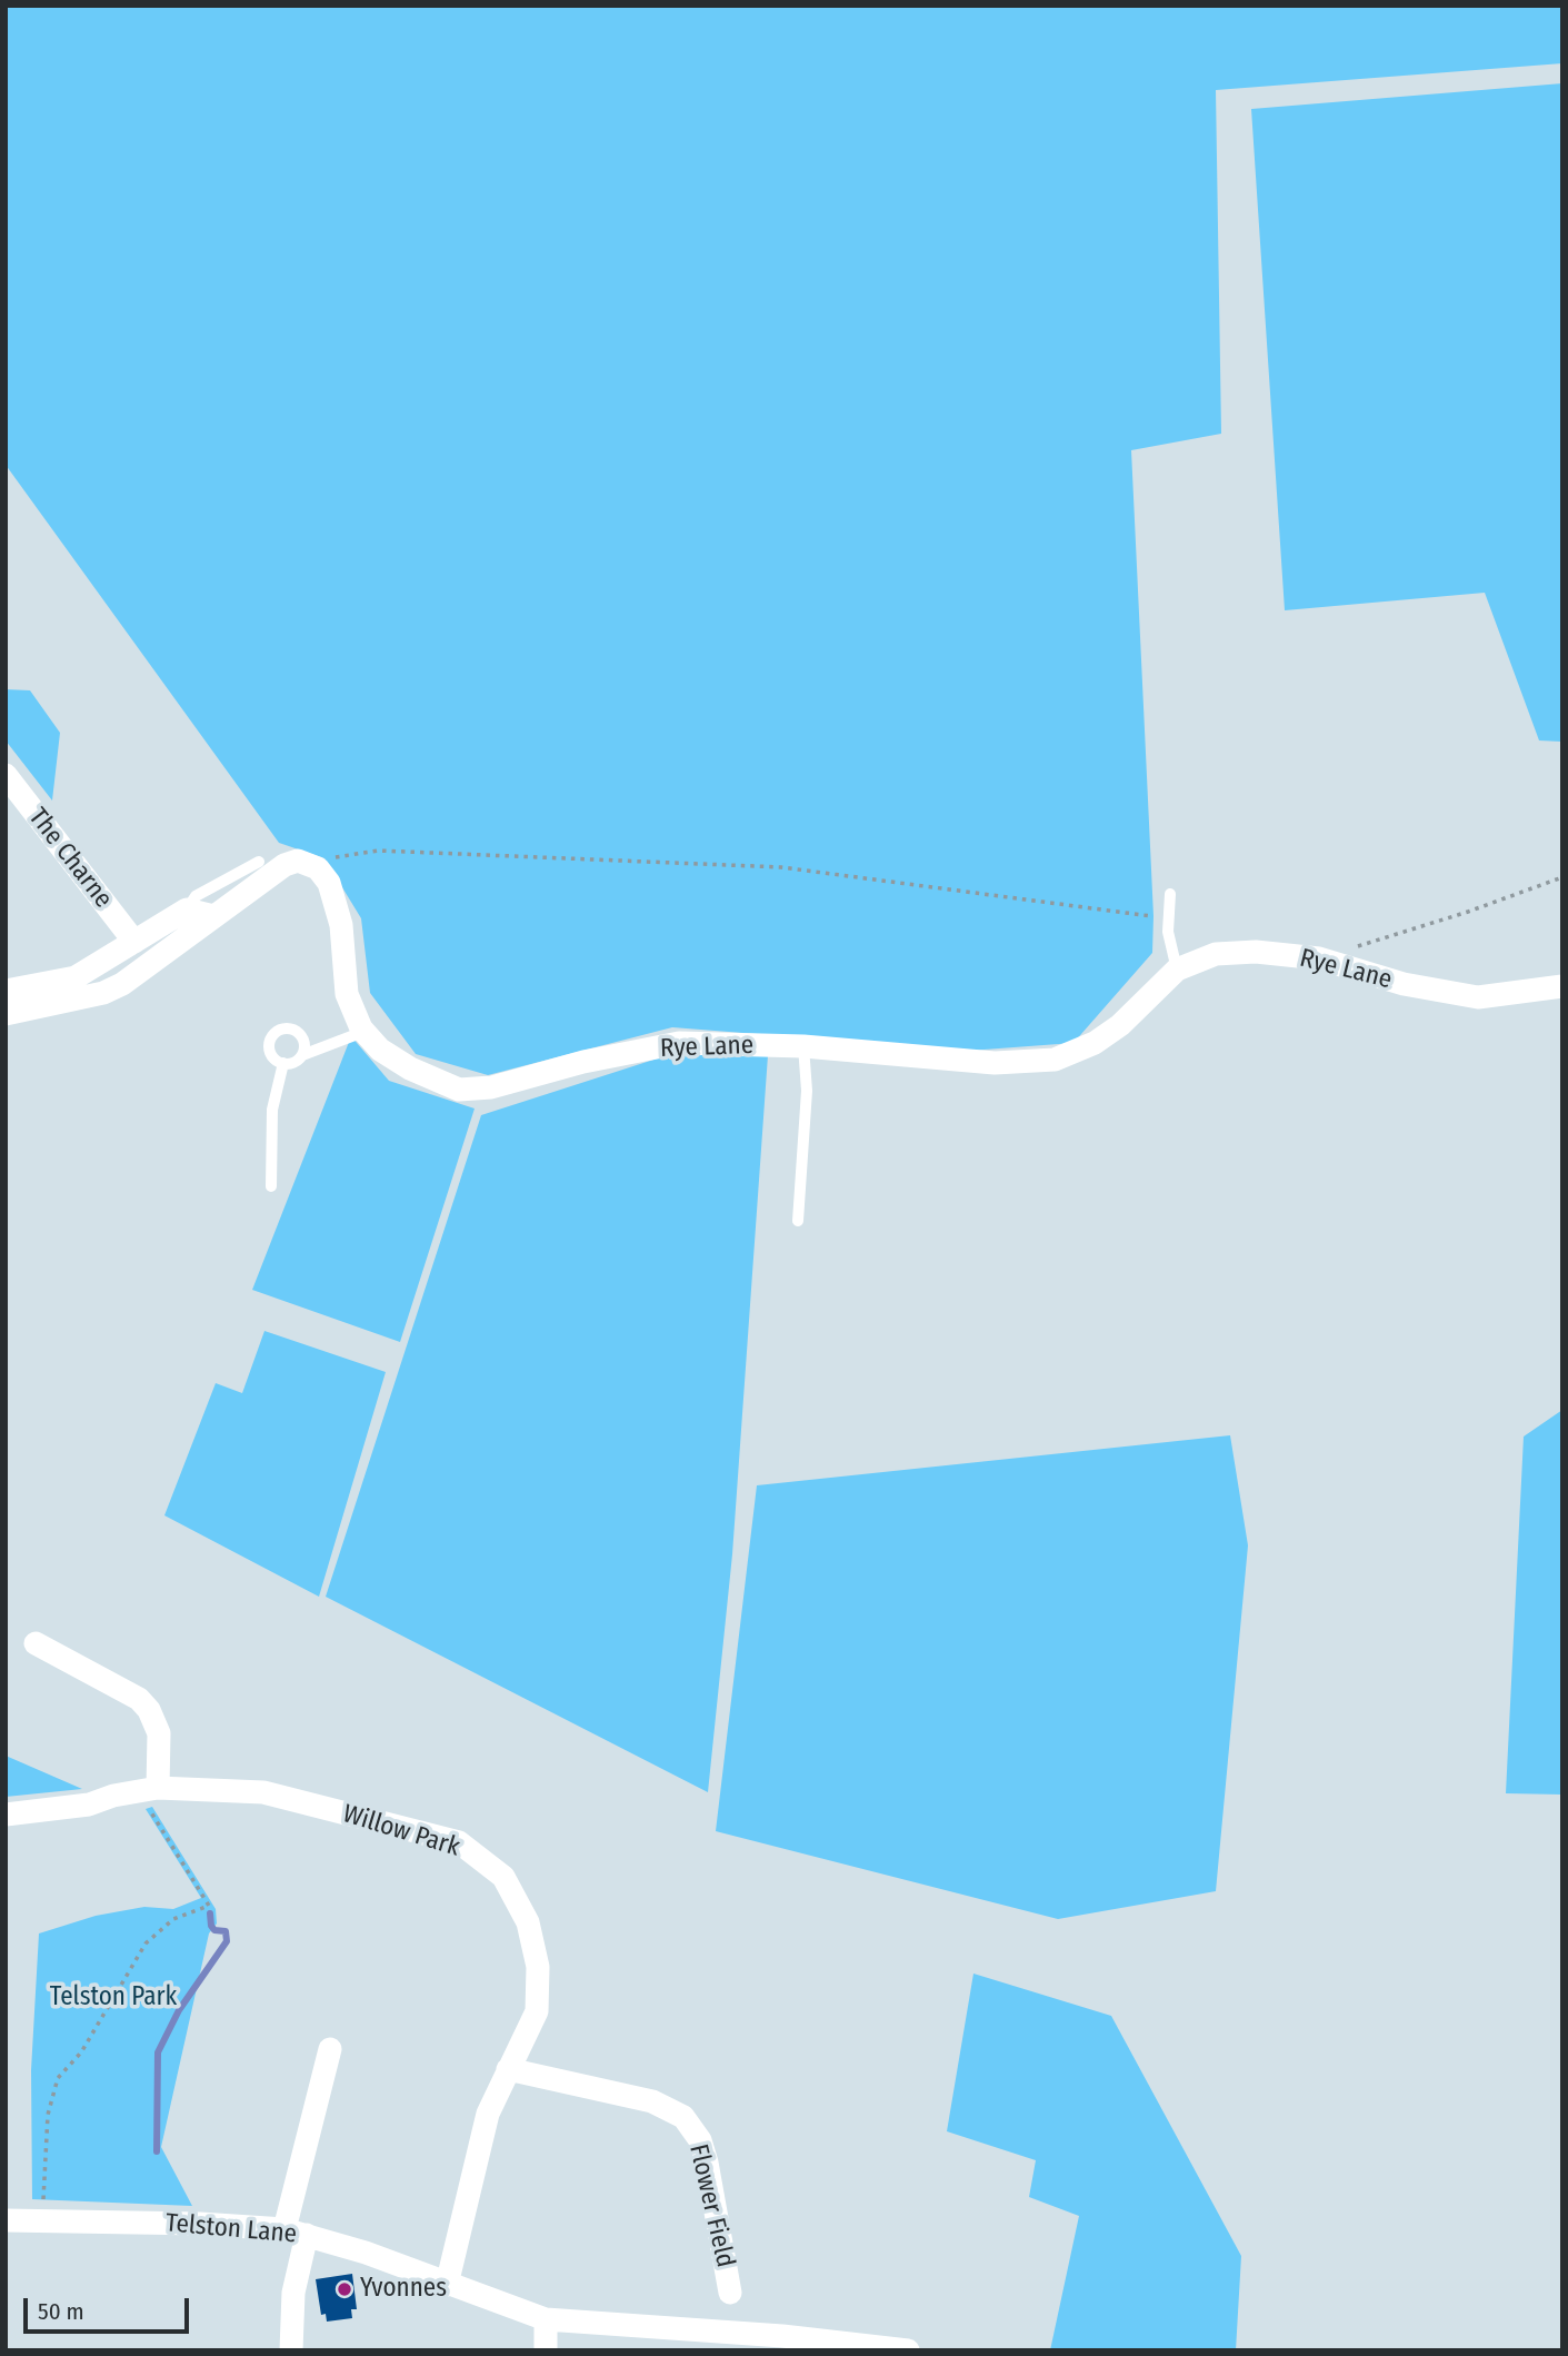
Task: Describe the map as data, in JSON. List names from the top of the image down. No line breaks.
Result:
{"streets":{"street":["The Charne","Rye Lane","Willow Park","Flower Field","Telston Lane"]},"crossings":[["Willow Park","Flower Field"],["Willow Park","Telston Lane"]],"parks":["Telston Park"],"places":["Yvonnes"],"scale_bar":"50 m"}
